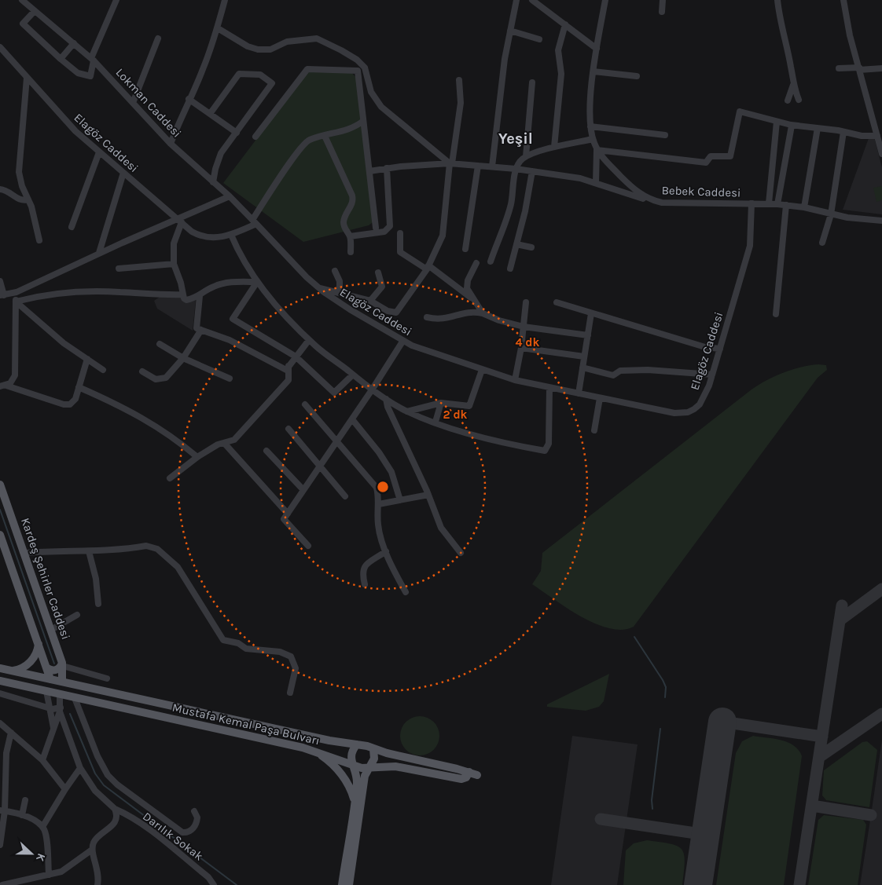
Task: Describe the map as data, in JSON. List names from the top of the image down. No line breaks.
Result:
{"streets":{"main road":["Kardeş Şehirler Caddesi","Mustafa Kemal Paşa Bulvarı"],"street":["Lokman Caddesi","Elagöz Caddesi","Bebek Caddesi","Darılık Sokak"]},"crossings":[["Lokman Caddesi","Elagöz Caddesi"],["Elagöz Caddesi","Bebek Caddesi"],["Kardeş Şehirler Caddesi","Mustafa Kemal Paşa Bulvarı"]],"districts":["Yeşil"],"north":"right","rings":["4 dk","2 dk"]}
